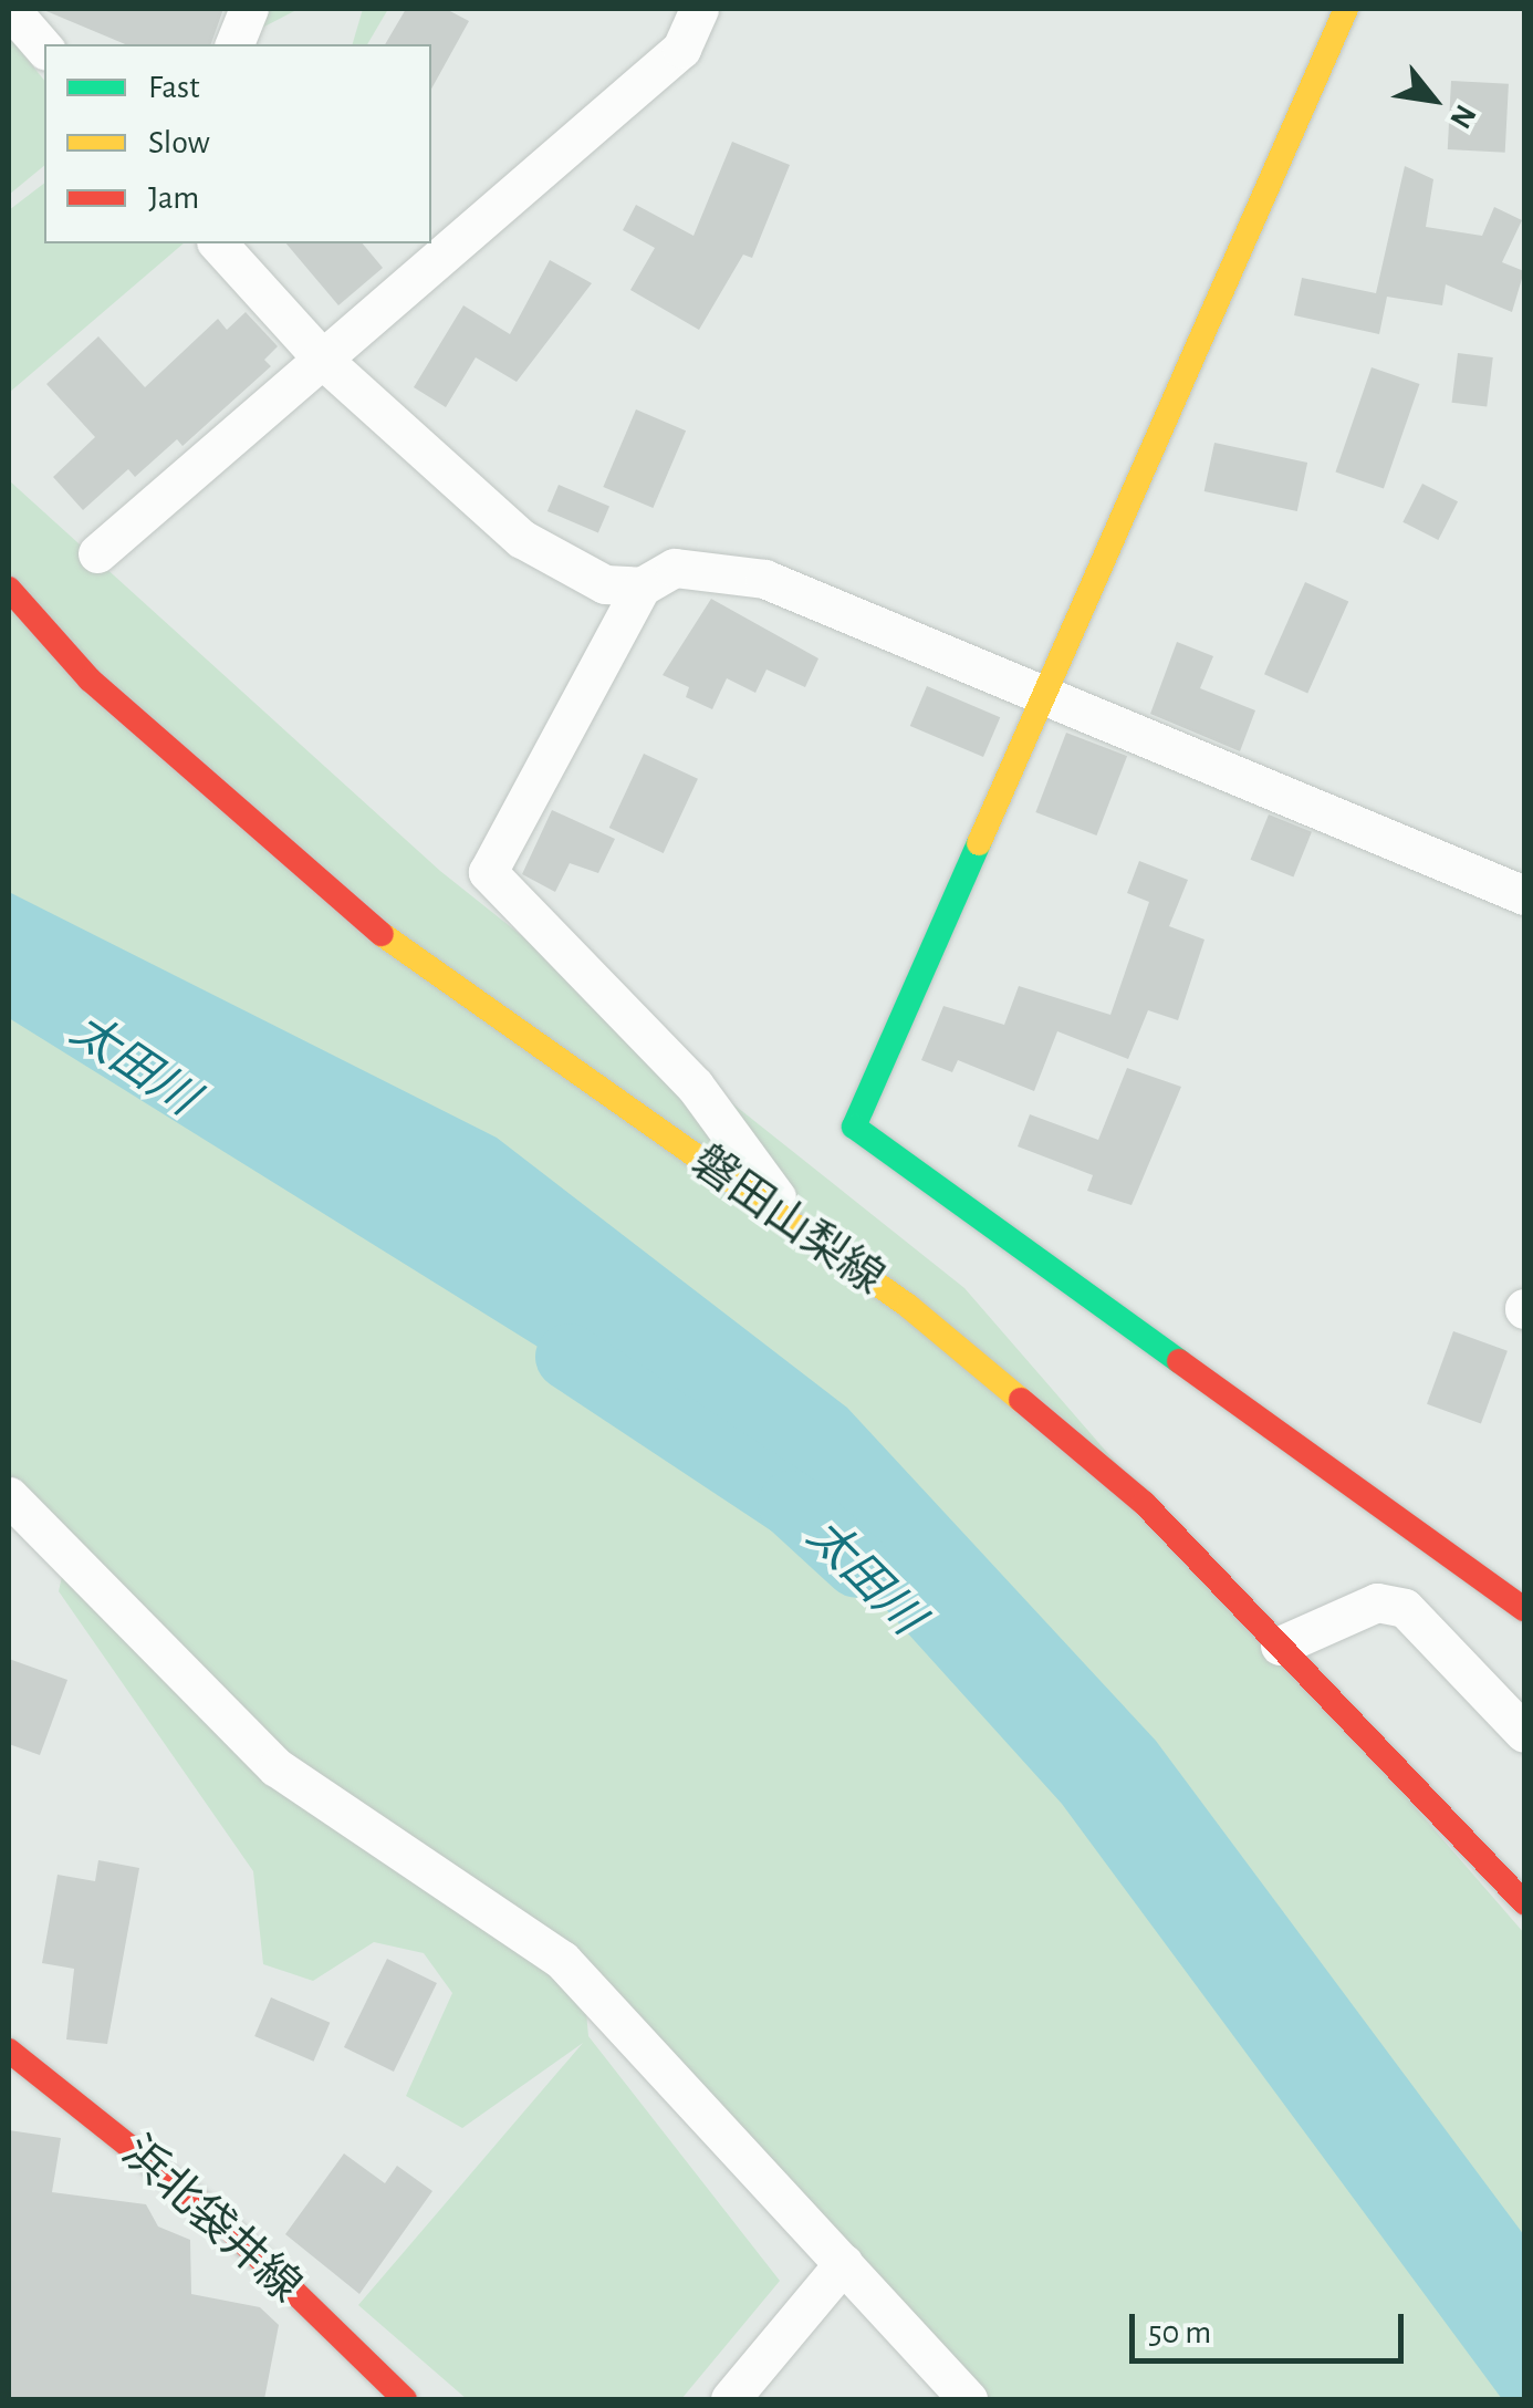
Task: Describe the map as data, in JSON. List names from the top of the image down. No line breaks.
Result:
{"streets":{"main road":["磐田山梨線","浜北袋井線"]},"water":["太田川"],"legend":["Fast","Slow","Jam"],"scale_bar":"50 m","north":"bottom right"}
